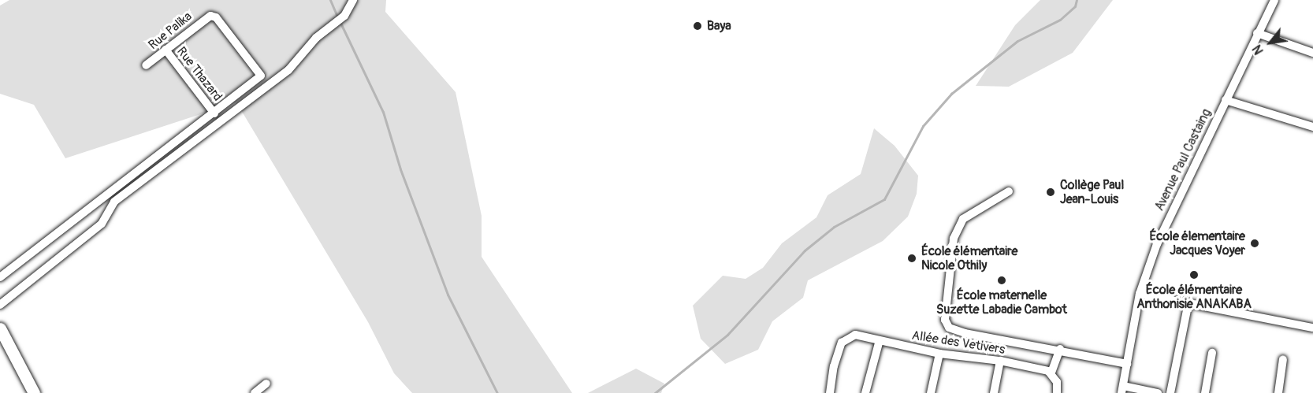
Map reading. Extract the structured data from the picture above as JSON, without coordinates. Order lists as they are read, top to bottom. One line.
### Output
{"streets":{"street":["Rue Palika","Rue Thazard","Avenue Paul Castaing","Allée des Vetivers"]},"crossings":[["Rue Palika","Rue Thazard"]],"places":["Baya","Collège Paul Jean-Louis","École élementaire Jacques Voyer","École élémentaire Nicole Othily","École élémentaire Anthonisie ANAKABA","École maternelle Suzette Labadie Cambot"],"north":"bottom left"}
